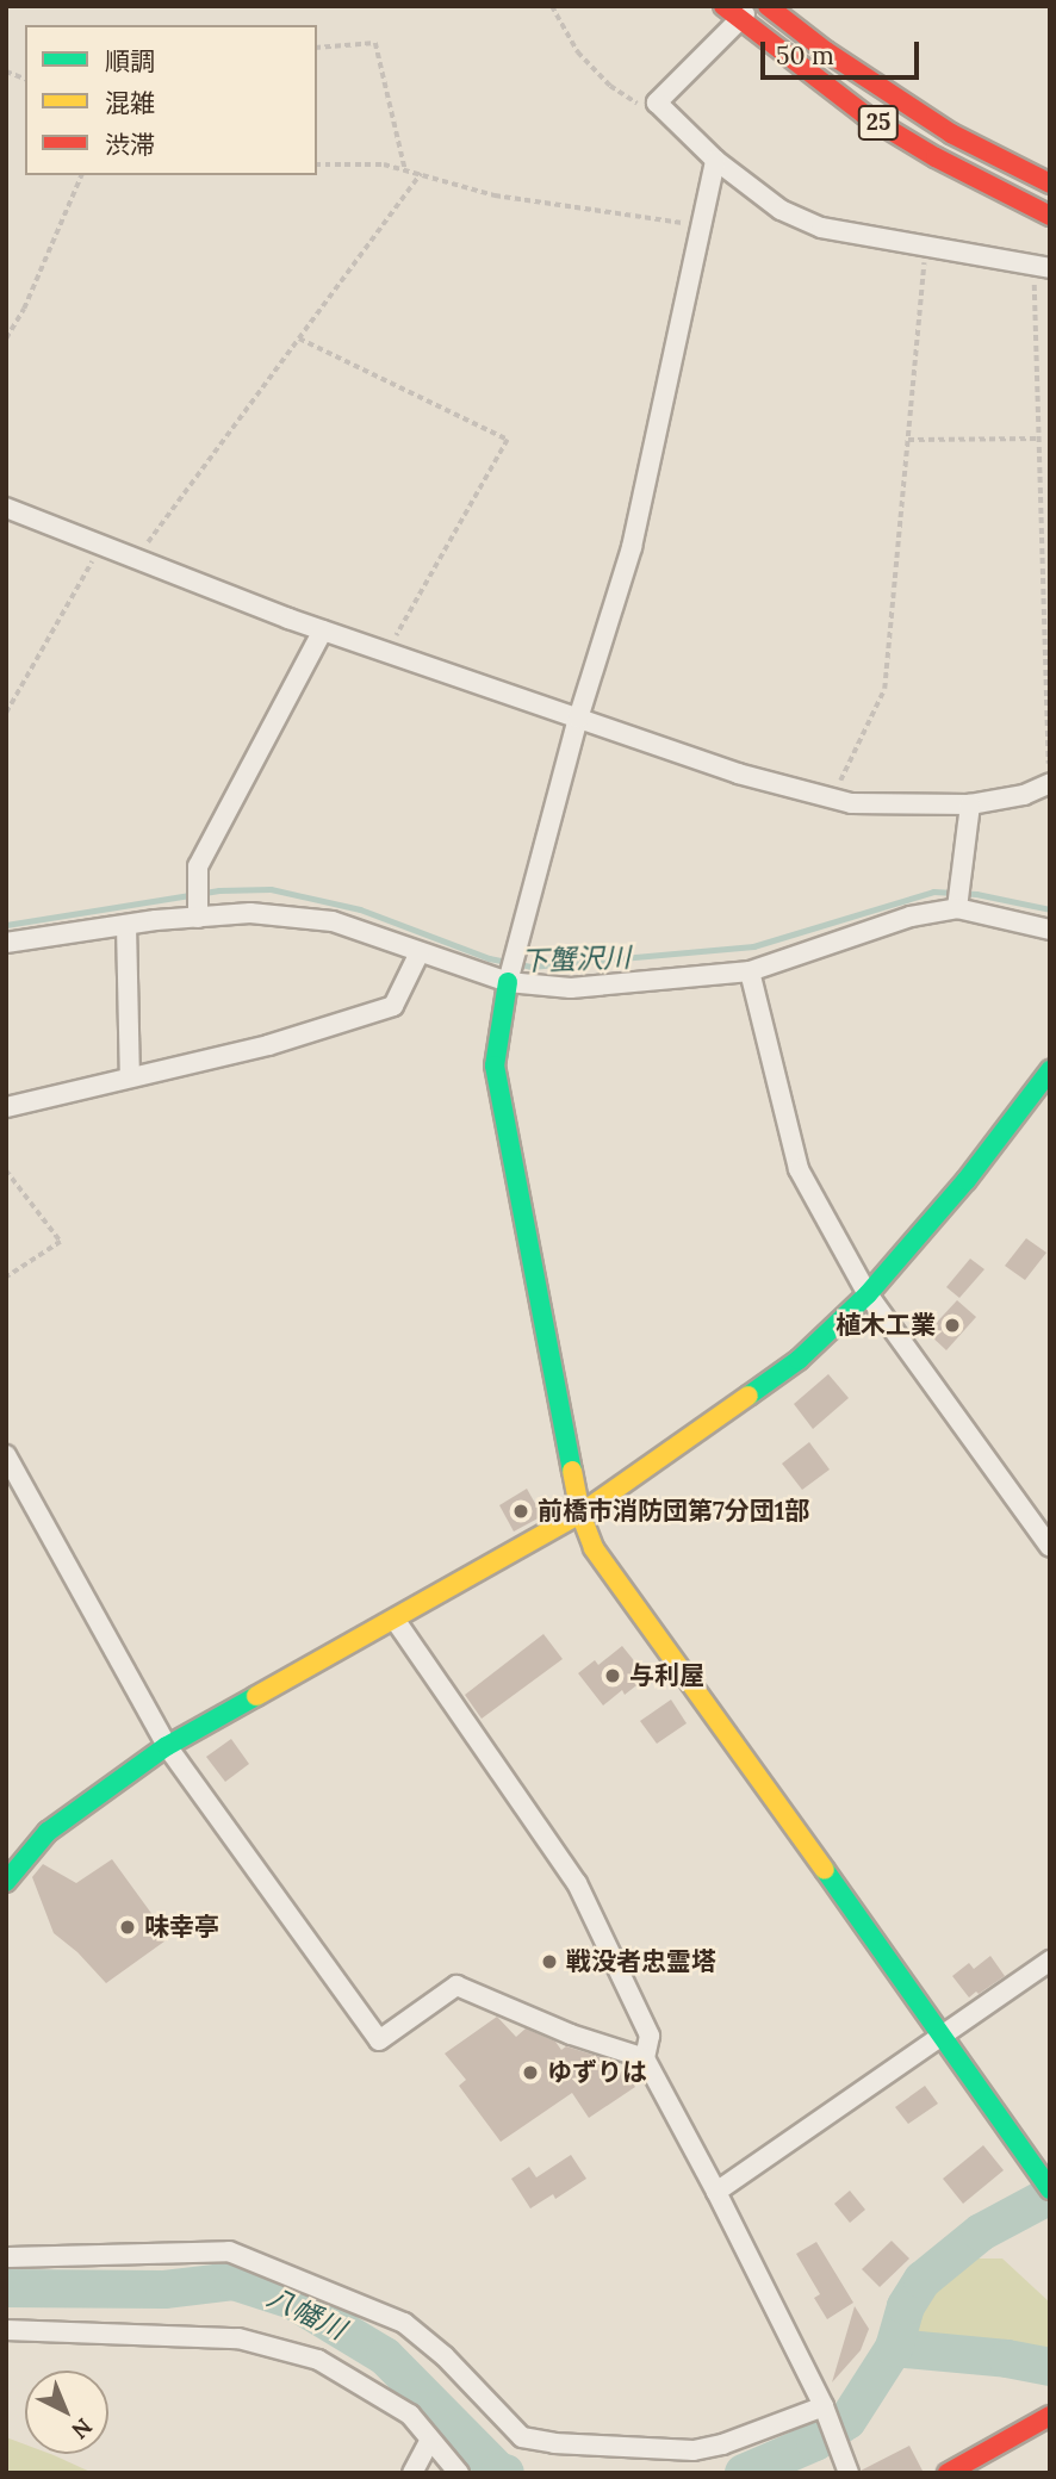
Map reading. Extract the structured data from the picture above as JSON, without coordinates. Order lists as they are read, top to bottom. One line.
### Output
{"streets":{"street":["25"]},"water":["下蟹沢川","八幡川"],"places":["植木工業","前橋市消防団第7分団1部","与利屋","味幸亭","戦没者忠霊塔","ゆずりは"],"legend":["順調","混雑","渋滞"],"scale_bar":"50 m","north":"bottom right"}
